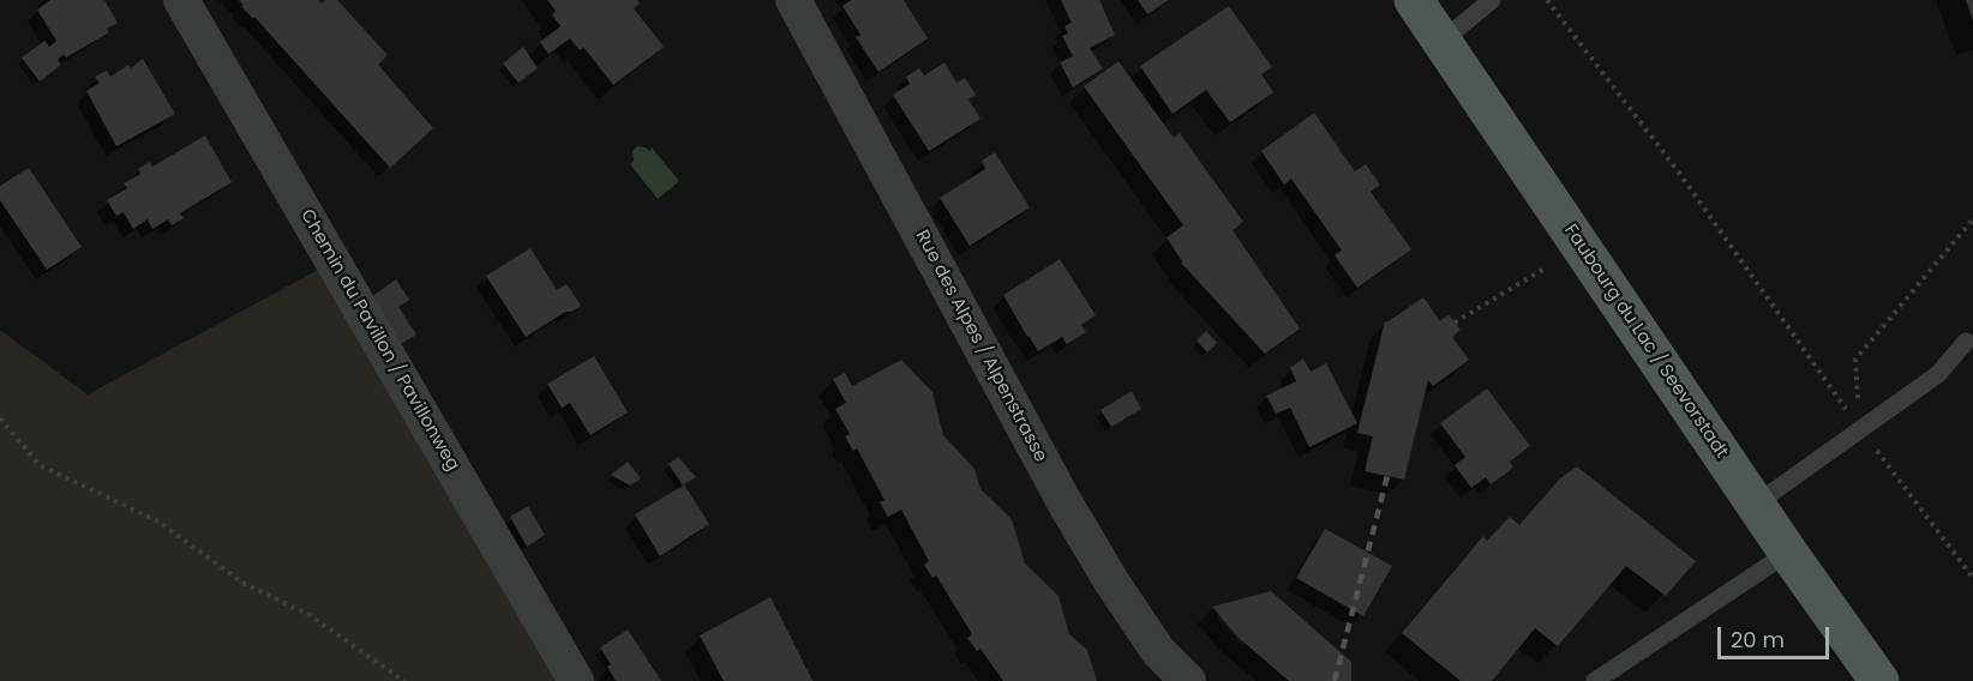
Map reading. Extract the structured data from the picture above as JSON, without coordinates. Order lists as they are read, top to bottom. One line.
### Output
{"streets":{"main road":["Faubourg du Lac / Seevorstadt"],"street":["Chemin du Pavillon / Pavillonweg","Rue des Alpes / Alpenstrasse"]},"scale_bar":"20 m"}
